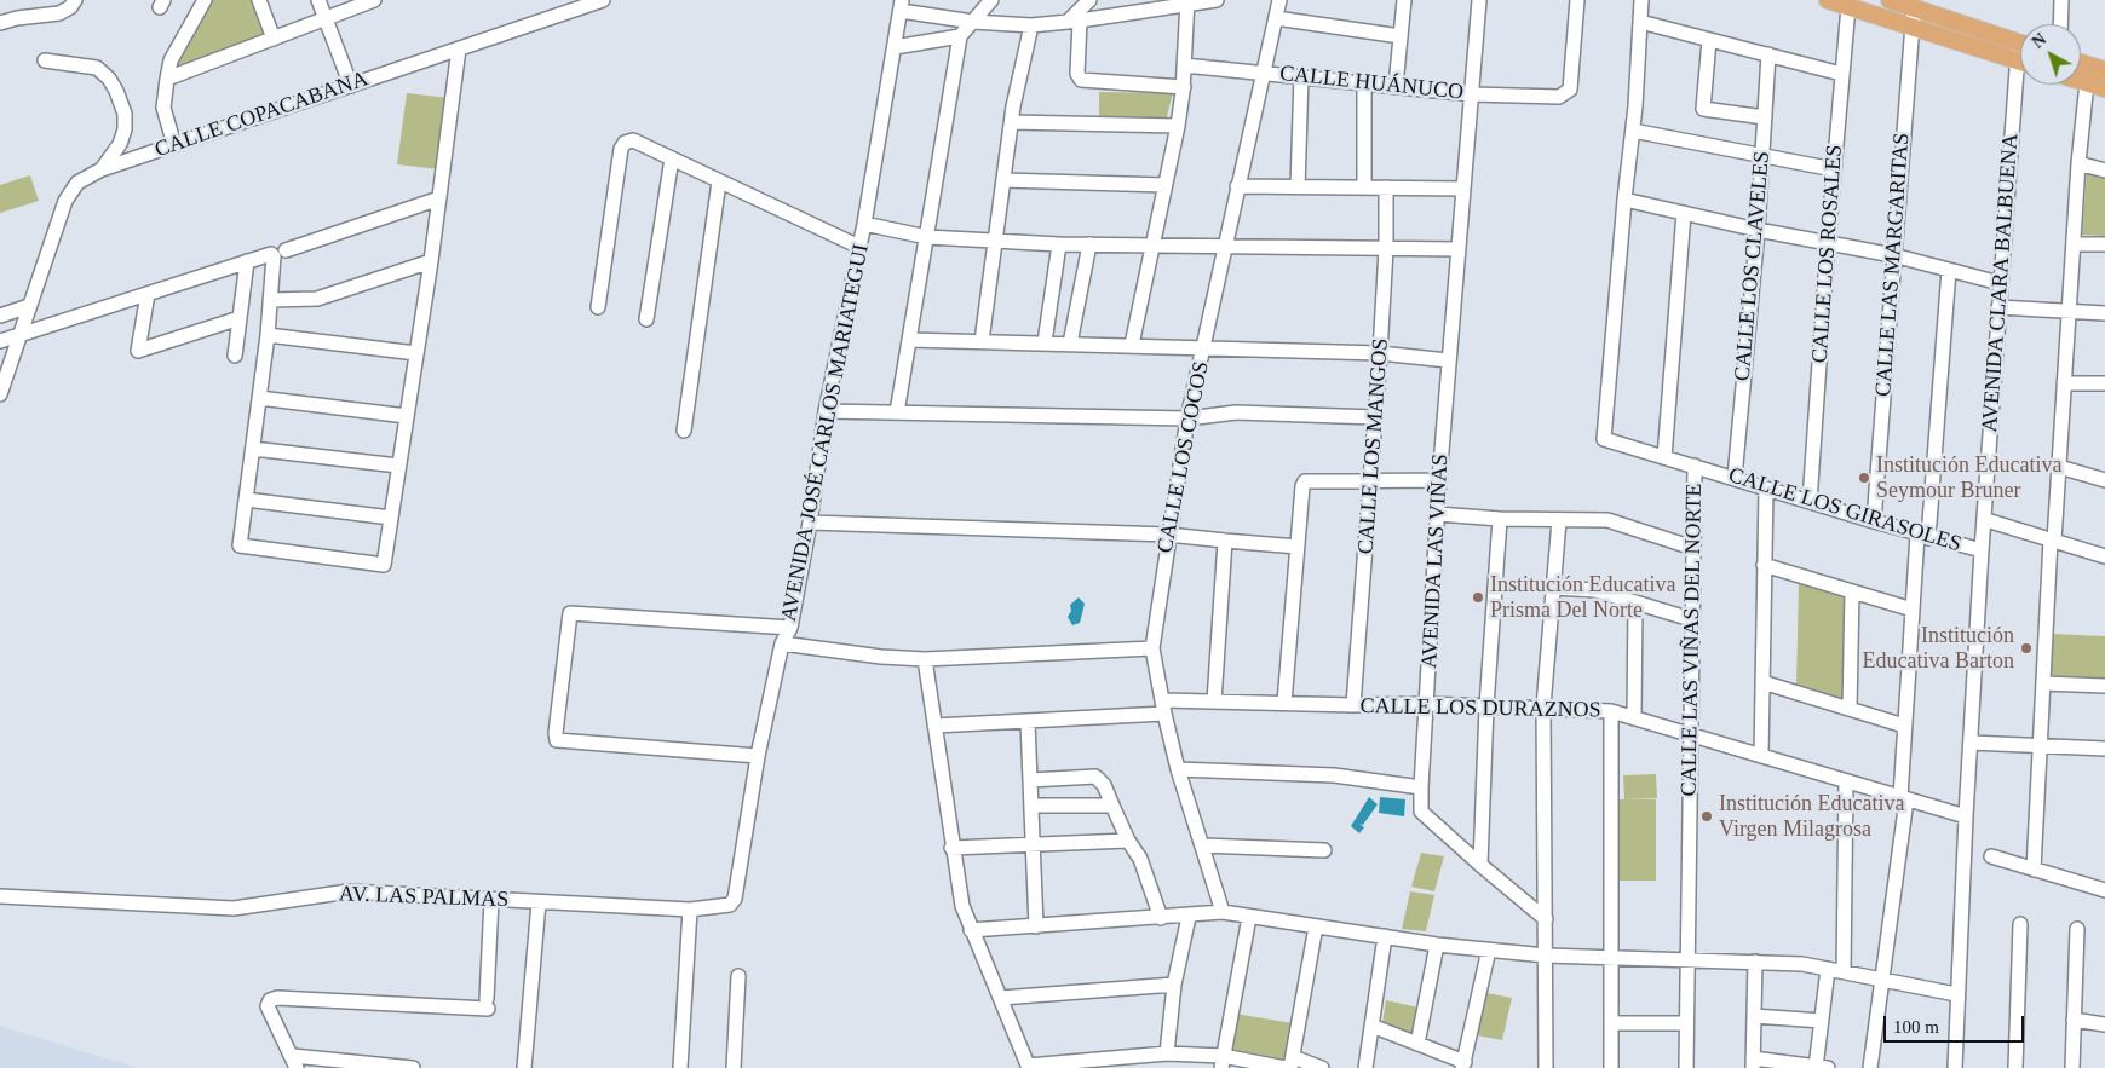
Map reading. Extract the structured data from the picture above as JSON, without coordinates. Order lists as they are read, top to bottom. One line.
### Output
{"streets":{"street":["CALLE HUÁNUCO","CALLE COPACABANA","CALLE LOS ROSALES","CALLE LAS MARGARITAS","CALLE LOS CLAVELES","AVENIDA CLARA BALBUENA","AVENIDA JOSÉ CARLOS MARIATEGUI","CALLE LOS MANGOS","CALLE LOS COCOS","CALLE LOS GIRASOLES","AVENIDA LAS VIÑAS","CALLE LAS VIÑAS DEL NORTE","CALLE LOS DURAZNOS","AV. LAS PALMAS"]},"crossings":[["CALLE HUÁNUCO","CALLE LOS COCOS"],["CALLE HUÁNUCO","AVENIDA LAS VIÑAS"],["CALLE LOS ROSALES","CALLE LOS GIRASOLES"],["CALLE LAS MARGARITAS","CALLE LOS GIRASOLES"],["CALLE LOS CLAVELES","CALLE LOS GIRASOLES"],["AVENIDA CLARA BALBUENA","CALLE LOS GIRASOLES"],["AVENIDA CLARA BALBUENA","CALLE LOS DURAZNOS"],["AVENIDA JOSÉ CARLOS MARIATEGUI","AV. LAS PALMAS"],["CALLE LOS MANGOS","CALLE LOS DURAZNOS"],["CALLE LOS COCOS","CALLE LOS DURAZNOS"],["CALLE LOS GIRASOLES","CALLE LAS VIÑAS DEL NORTE"],["AVENIDA LAS VIÑAS","CALLE LOS DURAZNOS"],["CALLE LAS VIÑAS DEL NORTE","CALLE LOS DURAZNOS"]],"places":["Institución Educativa Seymour Bruner","Institución Educativa Prisma Del Norte","Institución Educativa Barton","Institución Educativa Virgen Milagrosa"],"scale_bar":"100 m","north":"top left"}
